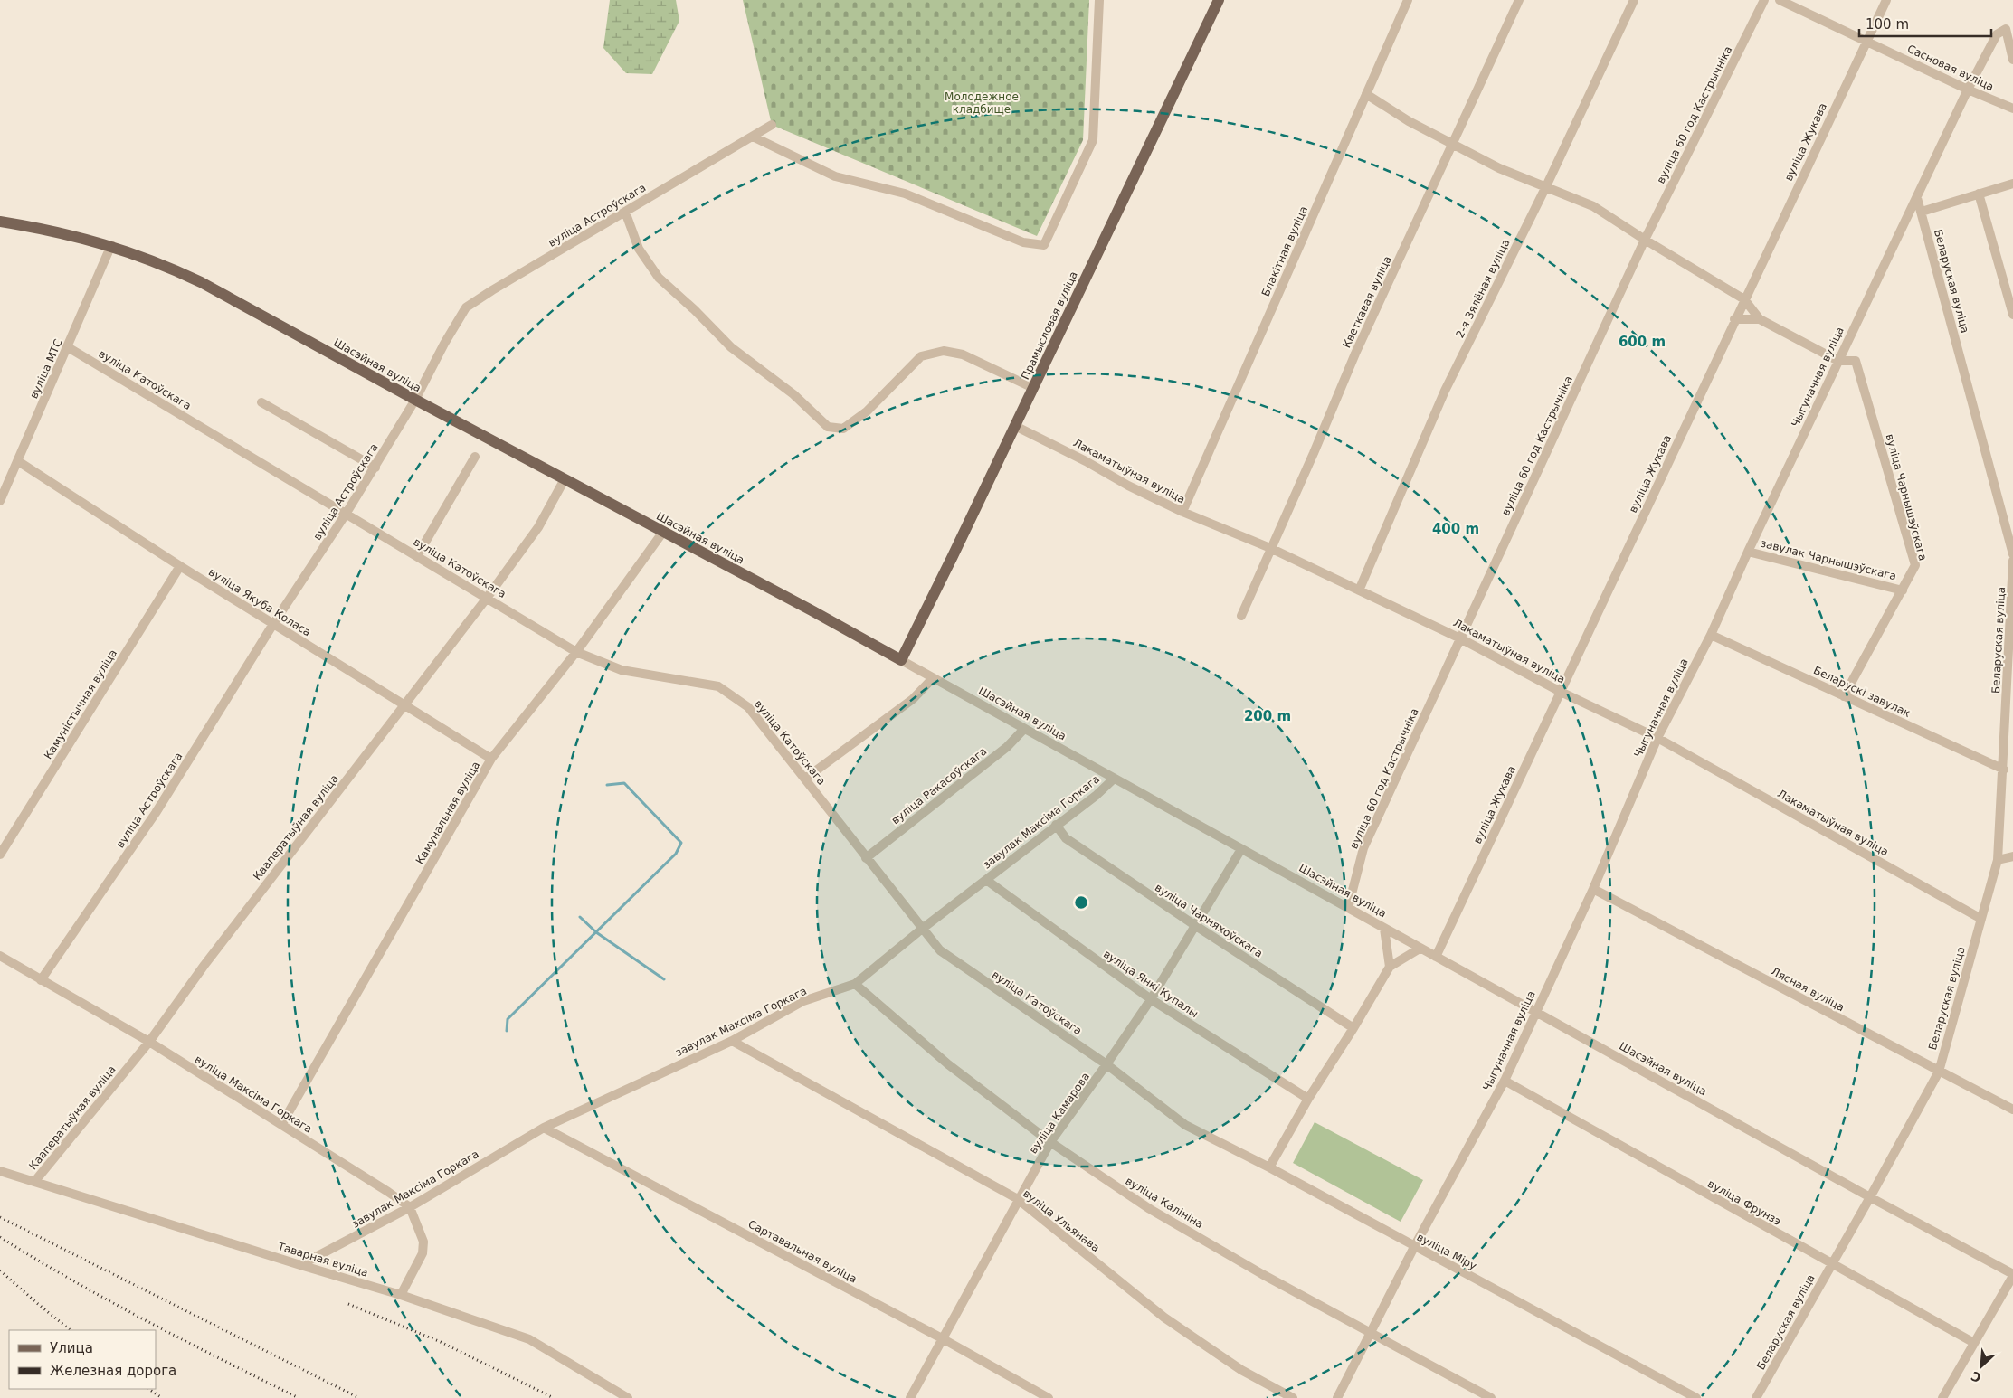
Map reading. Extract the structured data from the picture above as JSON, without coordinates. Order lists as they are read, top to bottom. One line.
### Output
{"streets":{"main road":["Прамысловая вуліца","Шасэйная вуліца"],"street":["Сасновая вуліца","вуліца 60 год Кастрычніка","вуліца Жукава","вуліца Астроўскага","Блакітная вуліца","Беларуская вуліца","2-я Зялёная вуліца","Кветкавая вуліца","вуліца МТС","Чыгуначная вуліца","вуліца Катоўскага","Лакаматыўная вуліца","вуліца Чарнышэўскага","завулак Чарнышэўскага","вуліца Якуба Коласа","Беларускі завулак","Камуністычная вуліца","вуліца Ракасоўскага","Камунальная вуліца","завулак Максіма Горкага","Кааператыўная вуліца","вуліца Чарняхоўскага","вуліца Янкі Купалы","Лясная вуліца","вуліца Максіма Горкага","вуліца Камарова","вуліца Калініна","вуліца Фрунзэ","вуліца Ульянава","Сартавальная вуліца","вуліца Міру","Таварная вуліца"]},"crossings":[["Сасновая вуліца","вуліца Жукава"],["Сасновая вуліца","Чыгуначная вуліца"],["вуліца 60 год Кастрычніка","Шасэйная вуліца"],["вуліца 60 год Кастрычніка","Лакаматыўная вуліца"],["вуліца Жукава","Шасэйная вуліца"],["вуліца Жукава","Лакаматыўная вуліца"],["вуліца Астроўскага","Шасэйная вуліца"],["вуліца Астроўскага","вуліца Катоўскага"],["вуліца Астроўскага","вуліца Якуба Коласа"],["вуліца Астроўскага","вуліца Максіма Горкага"],["Блакітная вуліца","Лакаматыўная вуліца"],["Беларуская вуліца","Шасэйная вуліца"],["Беларуская вуліца","Чыгуначная вуліца"],["Беларуская вуліца","Лакаматыўная вуліца"],["Беларуская вуліца","Беларускі завулак"],["Беларуская вуліца","Лясная вуліца"],["Беларуская вуліца","вуліца Фрунзэ"],["2-я Зялёная вуліца","Лакаматыўная вуліца"],["Кветкавая вуліца","Лакаматыўная вуліца"],["Прамысловая вуліца","Шасэйная вуліца"],["Прамысловая вуліца","Лакаматыўная вуліца"],["Шасэйная вуліца","вуліца МТС"],["Шасэйная вуліца","Чыгуначная вуліца"],["Шасэйная вуліца","вуліца Ракасоўскага"],["Шасэйная вуліца","Камунальная вуліца"],["Шасэйная вуліца","завулак Максіма Горкага"],["Шасэйная вуліца","Кааператыўная вуліца"],["Шасэйная вуліца","вуліца Камарова"],["вуліца МТС","вуліца Катоўскага"],["вуліца МТС","вуліца Якуба Коласа"],["Чыгуначная вуліца","Лакаматыўная вуліца"],["Чыгуначная вуліца","вуліца Чарнышэўскага"],["Чыгуначная вуліца","завулак Чарнышэўскага"],["Чыгуначная вуліца","Беларускі завулак"],["Чыгуначная вуліца","Лясная вуліца"],["Чыгуначная вуліца","вуліца Калініна"],["Чыгуначная вуліца","вуліца Фрунзэ"],["Чыгуначная вуліца","вуліца Міру"],["вуліца Катоўскага","вуліца Ракасоўскага"],["вуліца Катоўскага","Камунальная вуліца"],["вуліца Катоўскага","завулак Максіма Горкага"],["вуліца Катоўскага","Кааператыўная вуліца"],["вуліца Катоўскага","вуліца Камарова"],["вуліца Катоўскага","вуліца Міру"],["вуліца Чарнышэўскага","завулак Чарнышэўскага"],["вуліца Чарнышэўскага","Беларускі завулак"],["вуліца Якуба Коласа","Камуністычная вуліца"],["вуліца Якуба Коласа","Камунальная вуліца"],["вуліца Якуба Коласа","Кааператыўная вуліца"],["Камунальная вуліца","вуліца Максіма Горкага"],["завулак Максіма Горкага","вуліца Чарняхоўскага"],["завулак Максіма Горкага","вуліца Янкі Купалы"],["завулак Максіма Горкага","вуліца Максіма Горкага"],["завулак Максіма Горкага","вуліца Калініна"],["завулак Максіма Горкага","вуліца Ульянава"],["завулак Максіма Горкага","Сартавальная вуліца"],["завулак Максіма Горкага","Таварная вуліца"],["Кааператыўная вуліца","вуліца Максіма Горкага"],["Кааператыўная вуліца","Таварная вуліца"],["вуліца Чарняхоўскага","вуліца Камарова"],["вуліца Янкі Купалы","вуліца Камарова"],["вуліца Камарова","вуліца Калініна"],["вуліца Камарова","вуліца Ульянава"],["вуліца Камарова","Сартавальная вуліца"]],"parks":["Молодежное кладбище"],"legend":["Улица","Железная дорога"],"scale_bar":"100 m","north":"bottom left","rings":["600 m","400 m","200 m"]}
